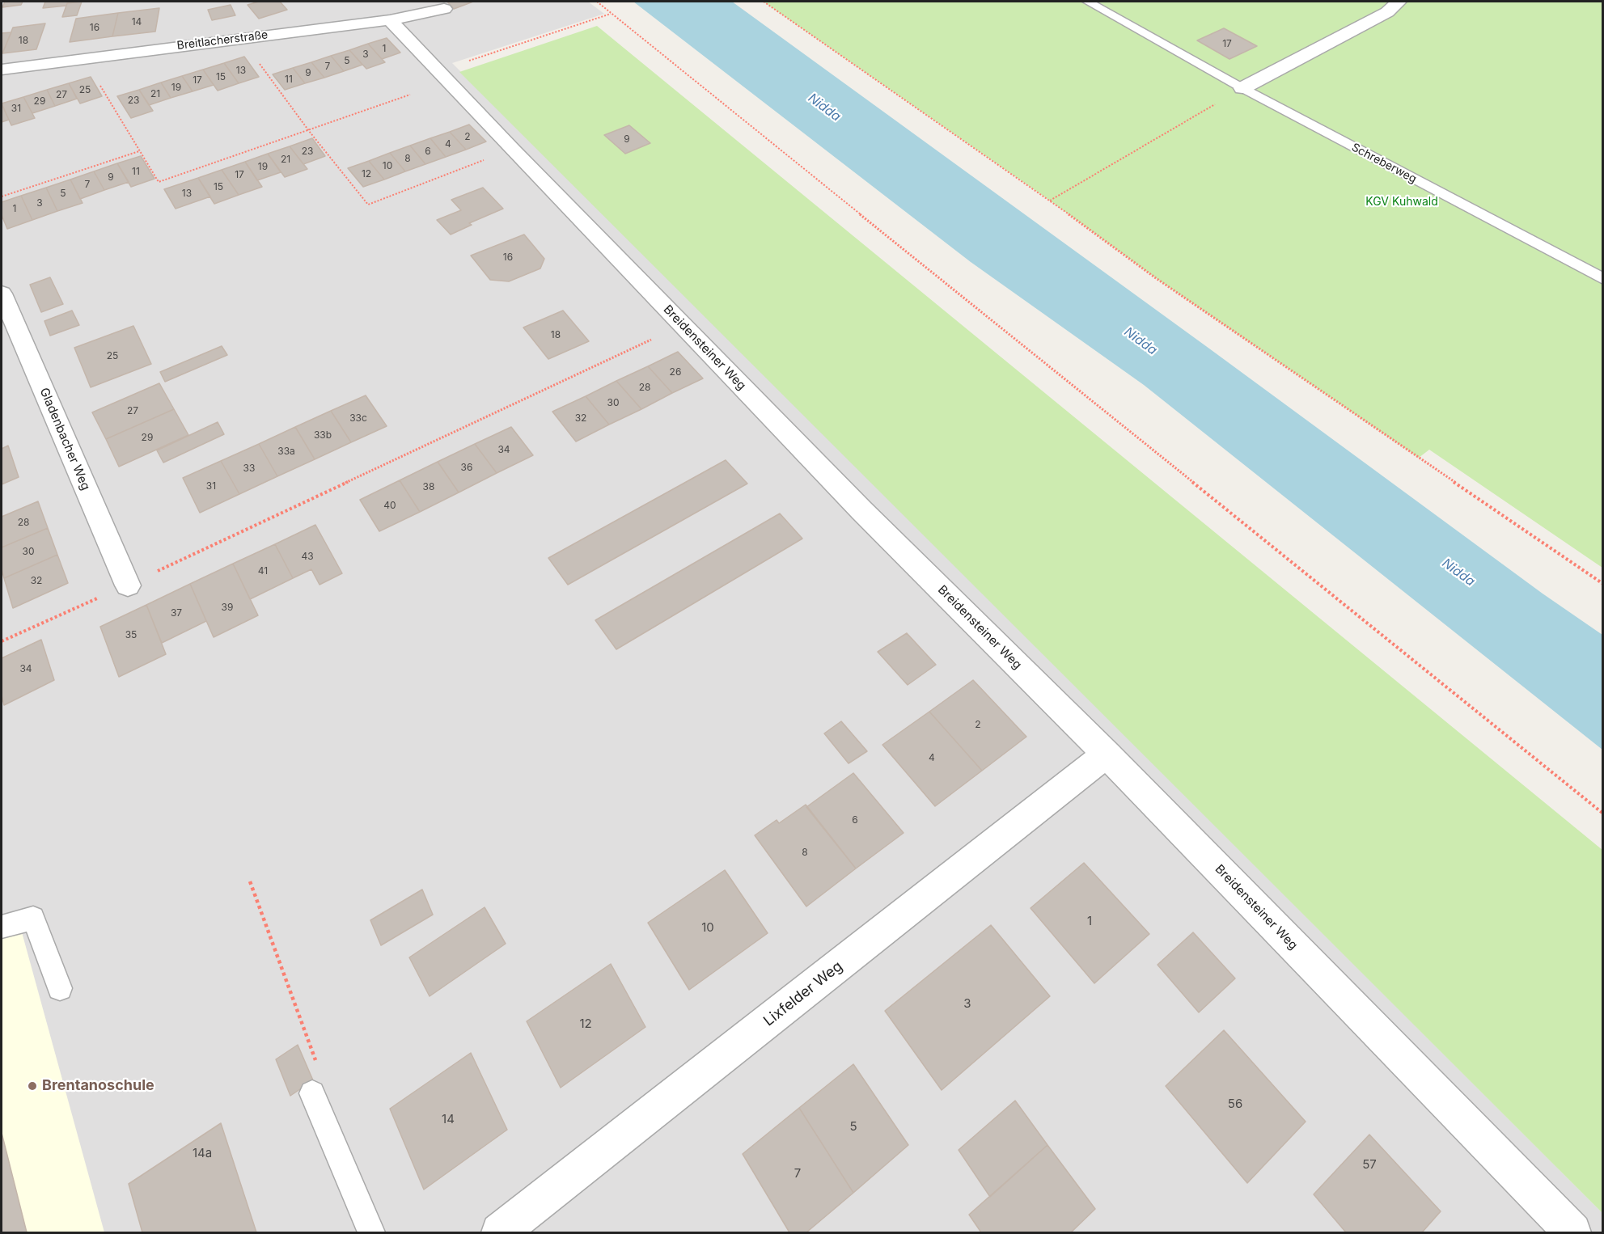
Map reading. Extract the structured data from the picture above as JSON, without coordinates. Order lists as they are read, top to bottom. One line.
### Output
{"streets":{"street":["Breitlacherstraße","Breidensteiner Weg","Gladenbacher Weg","Lixfelder Weg"],"lane":["Schreberweg"]},"crossings":[["Breitlacherstraße","Breidensteiner Weg"],["Breidensteiner Weg","Lixfelder Weg"]],"water":["Nidda"],"parks":["KGV Kuhwald"],"places":["Brentanoschule"],"house_numbers":["14","16","18","17","1","3","5","7","13","9","15","11","17","19","25","21","27","23","29","31","2","9","4","23","6","8","21","10","19","11","12","17","9","7","15","5","13","3","1","16","18","25","26","28","30","27","33c","32","33b","29","34","33a","36","33","31","38","40","28","30","43","41","32","39","37","35","34","2","4","6","8","1","10","3","12","56","14","5","14a","57","7"]}
